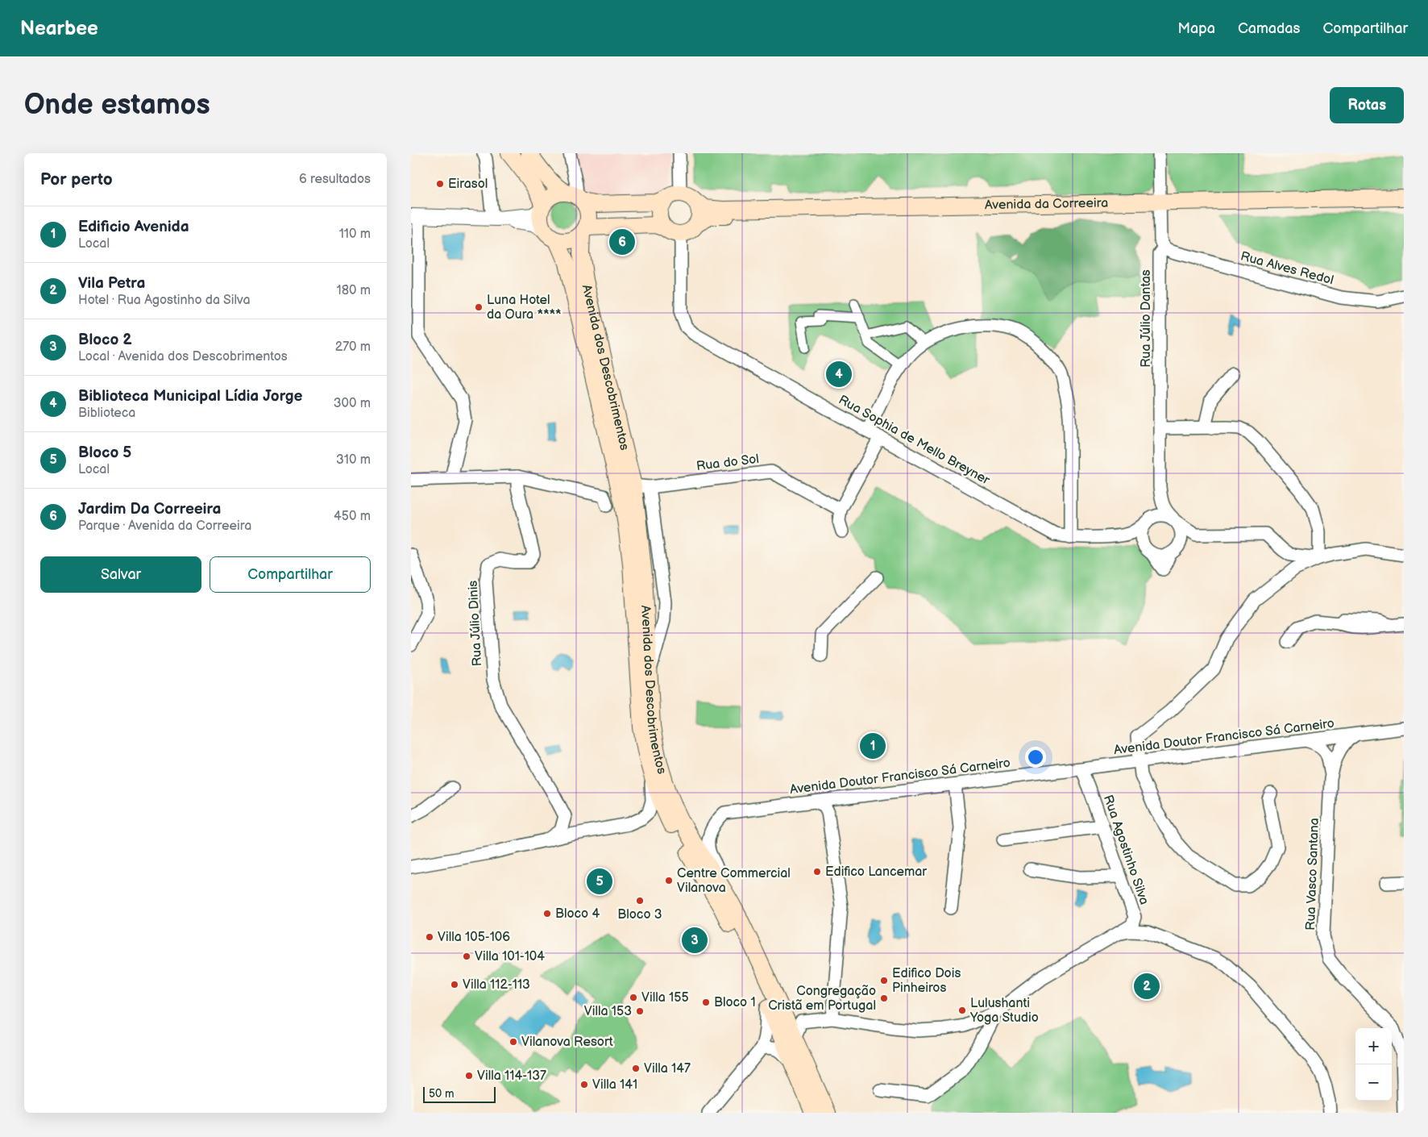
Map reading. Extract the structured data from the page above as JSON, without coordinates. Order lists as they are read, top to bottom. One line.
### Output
{"streets":{"main road":["Avenida da Correeira","Avenida dos Descobrimentos"],"street":["Rua Alves Redol","Rua Júlio Dantas","Rua Sophia de Mello Breyner","Rua do Sol","Rua Júlio Dinis","Avenida Doutor Francisco Sá Carneiro","Rua Agostinho Silva","Rua Vasco Santana"]},"crossings":[["Avenida da Correeira","Rua Júlio Dantas"],["Avenida da Correeira","Rua Sophia de Mello Breyner"],["Rua Alves Redol","Rua Júlio Dantas"],["Rua Júlio Dantas","Rua Sophia de Mello Breyner"],["Avenida dos Descobrimentos","Rua do Sol"],["Avenida dos Descobrimentos","Avenida Doutor Francisco Sá Carneiro"],["Avenida Doutor Francisco Sá Carneiro","Rua Agostinho Silva"],["Avenida Doutor Francisco Sá Carneiro","Rua Vasco Santana"]],"places":["Eirasol","Luna Hotel da Oura ****","Edifico Lancemar","Centre Commercial Vilanova","Bloco 3","Bloco 4","Villa 105-106","Villa 101-104","Edifico Dois Pinheiros","Villa 112-113","Villa 155","Congregação Cristã em Portugal","Bloco 1","Lulushanti Yoga Studio","Villa 153","Vilanova Resort","Villa 147","Villa 114-137","Villa 141"],"scale_bar":"50 m","page":{"header":"Nearbee","nav":["Mapa","Camadas","Compartilhar"],"buttons":["Rotas",["Salvar","Compartilhar"]],"title":"Onde estamos","heading":["Por perto","6 resultados"],"list":[{"mark":"1","name":"Edificio Avenida","note":"Local","value":"110 m"},{"mark":"2","name":"Vila Petra","note":"Hotel · Rua Agostinho da Silva","value":"180 m"},{"mark":"3","name":"Bloco 2","note":"Local · Avenida dos Descobrimentos","value":"270 m"},{"mark":"4","name":"Biblioteca Municipal Lídia Jorge","note":"Biblioteca","value":"300 m"},{"mark":"5","name":"Bloco 5","note":"Local","value":"310 m"},{"mark":"6","name":"Jardim Da Correeira","note":"Parque · Avenida da Correeira","value":"450 m"}],"pins":["6","4","1","5","3","2"],"map_buttons":["+","−"],"scale":"50 m"}}
